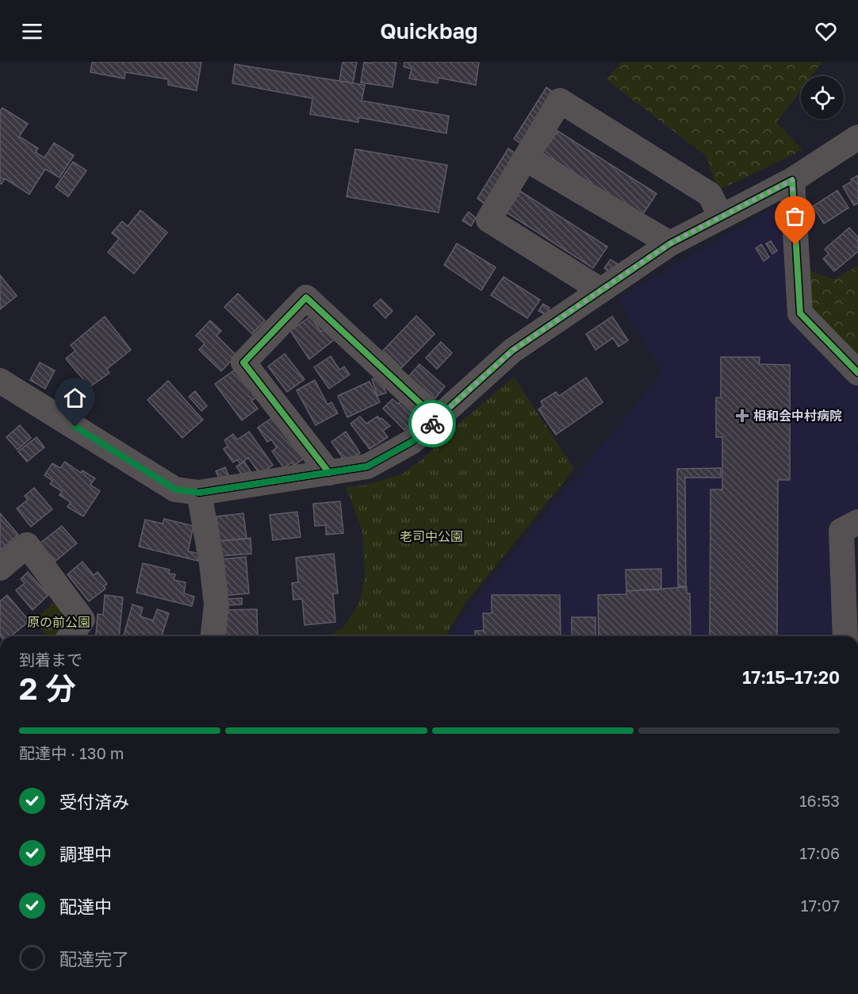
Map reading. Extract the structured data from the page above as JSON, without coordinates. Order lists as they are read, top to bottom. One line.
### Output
{"parks":["老司中公園","原の前公園"],"places":{"health":["相和会中村病院"]},"page":{"header":"Quickbag","heading":["2 分","到着まで","17:15–17:20"],"bar":"配達中 · 130 m","list":[["受付済み","16:53"],["調理中","17:06"],["配達中","17:07"],"配達完了"]}}
